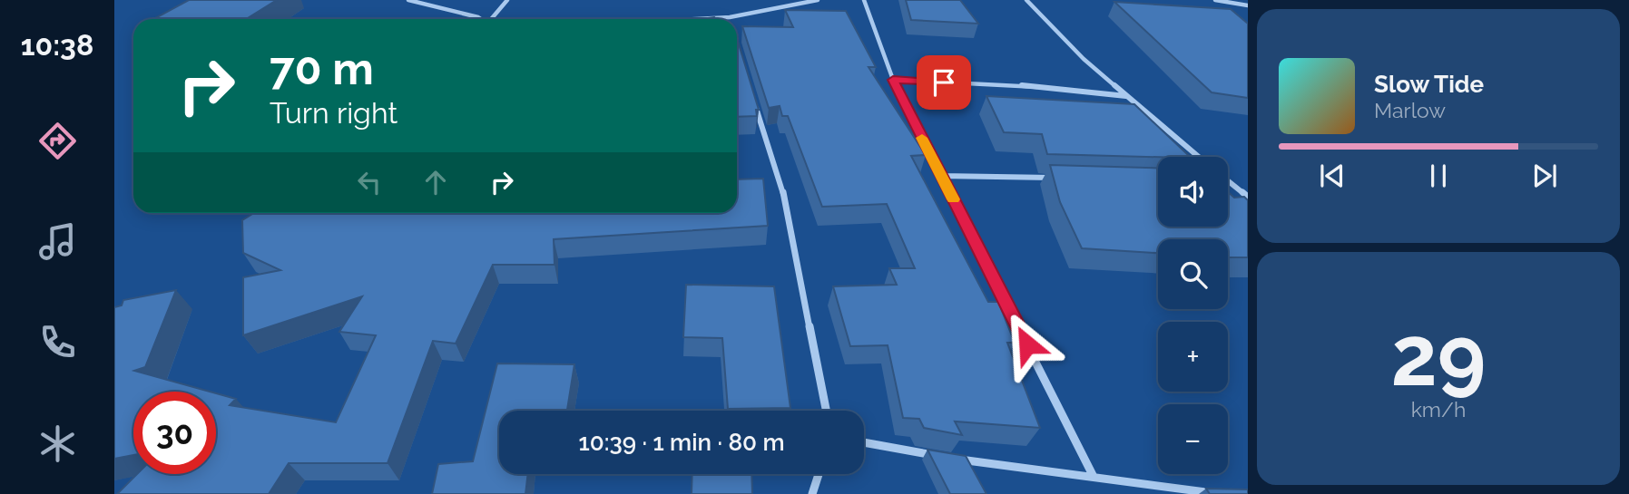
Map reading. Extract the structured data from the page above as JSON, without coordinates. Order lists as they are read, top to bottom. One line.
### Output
{"page":{"tabs":"10:38","turn":["70 m","Turn right"],"song":["Slow Tide","Marlow"],"map_buttons":["+","−"],"tile":["29","km/h"],"limit":"30","trip":"10:39 · 1 min · 80 m"}}
